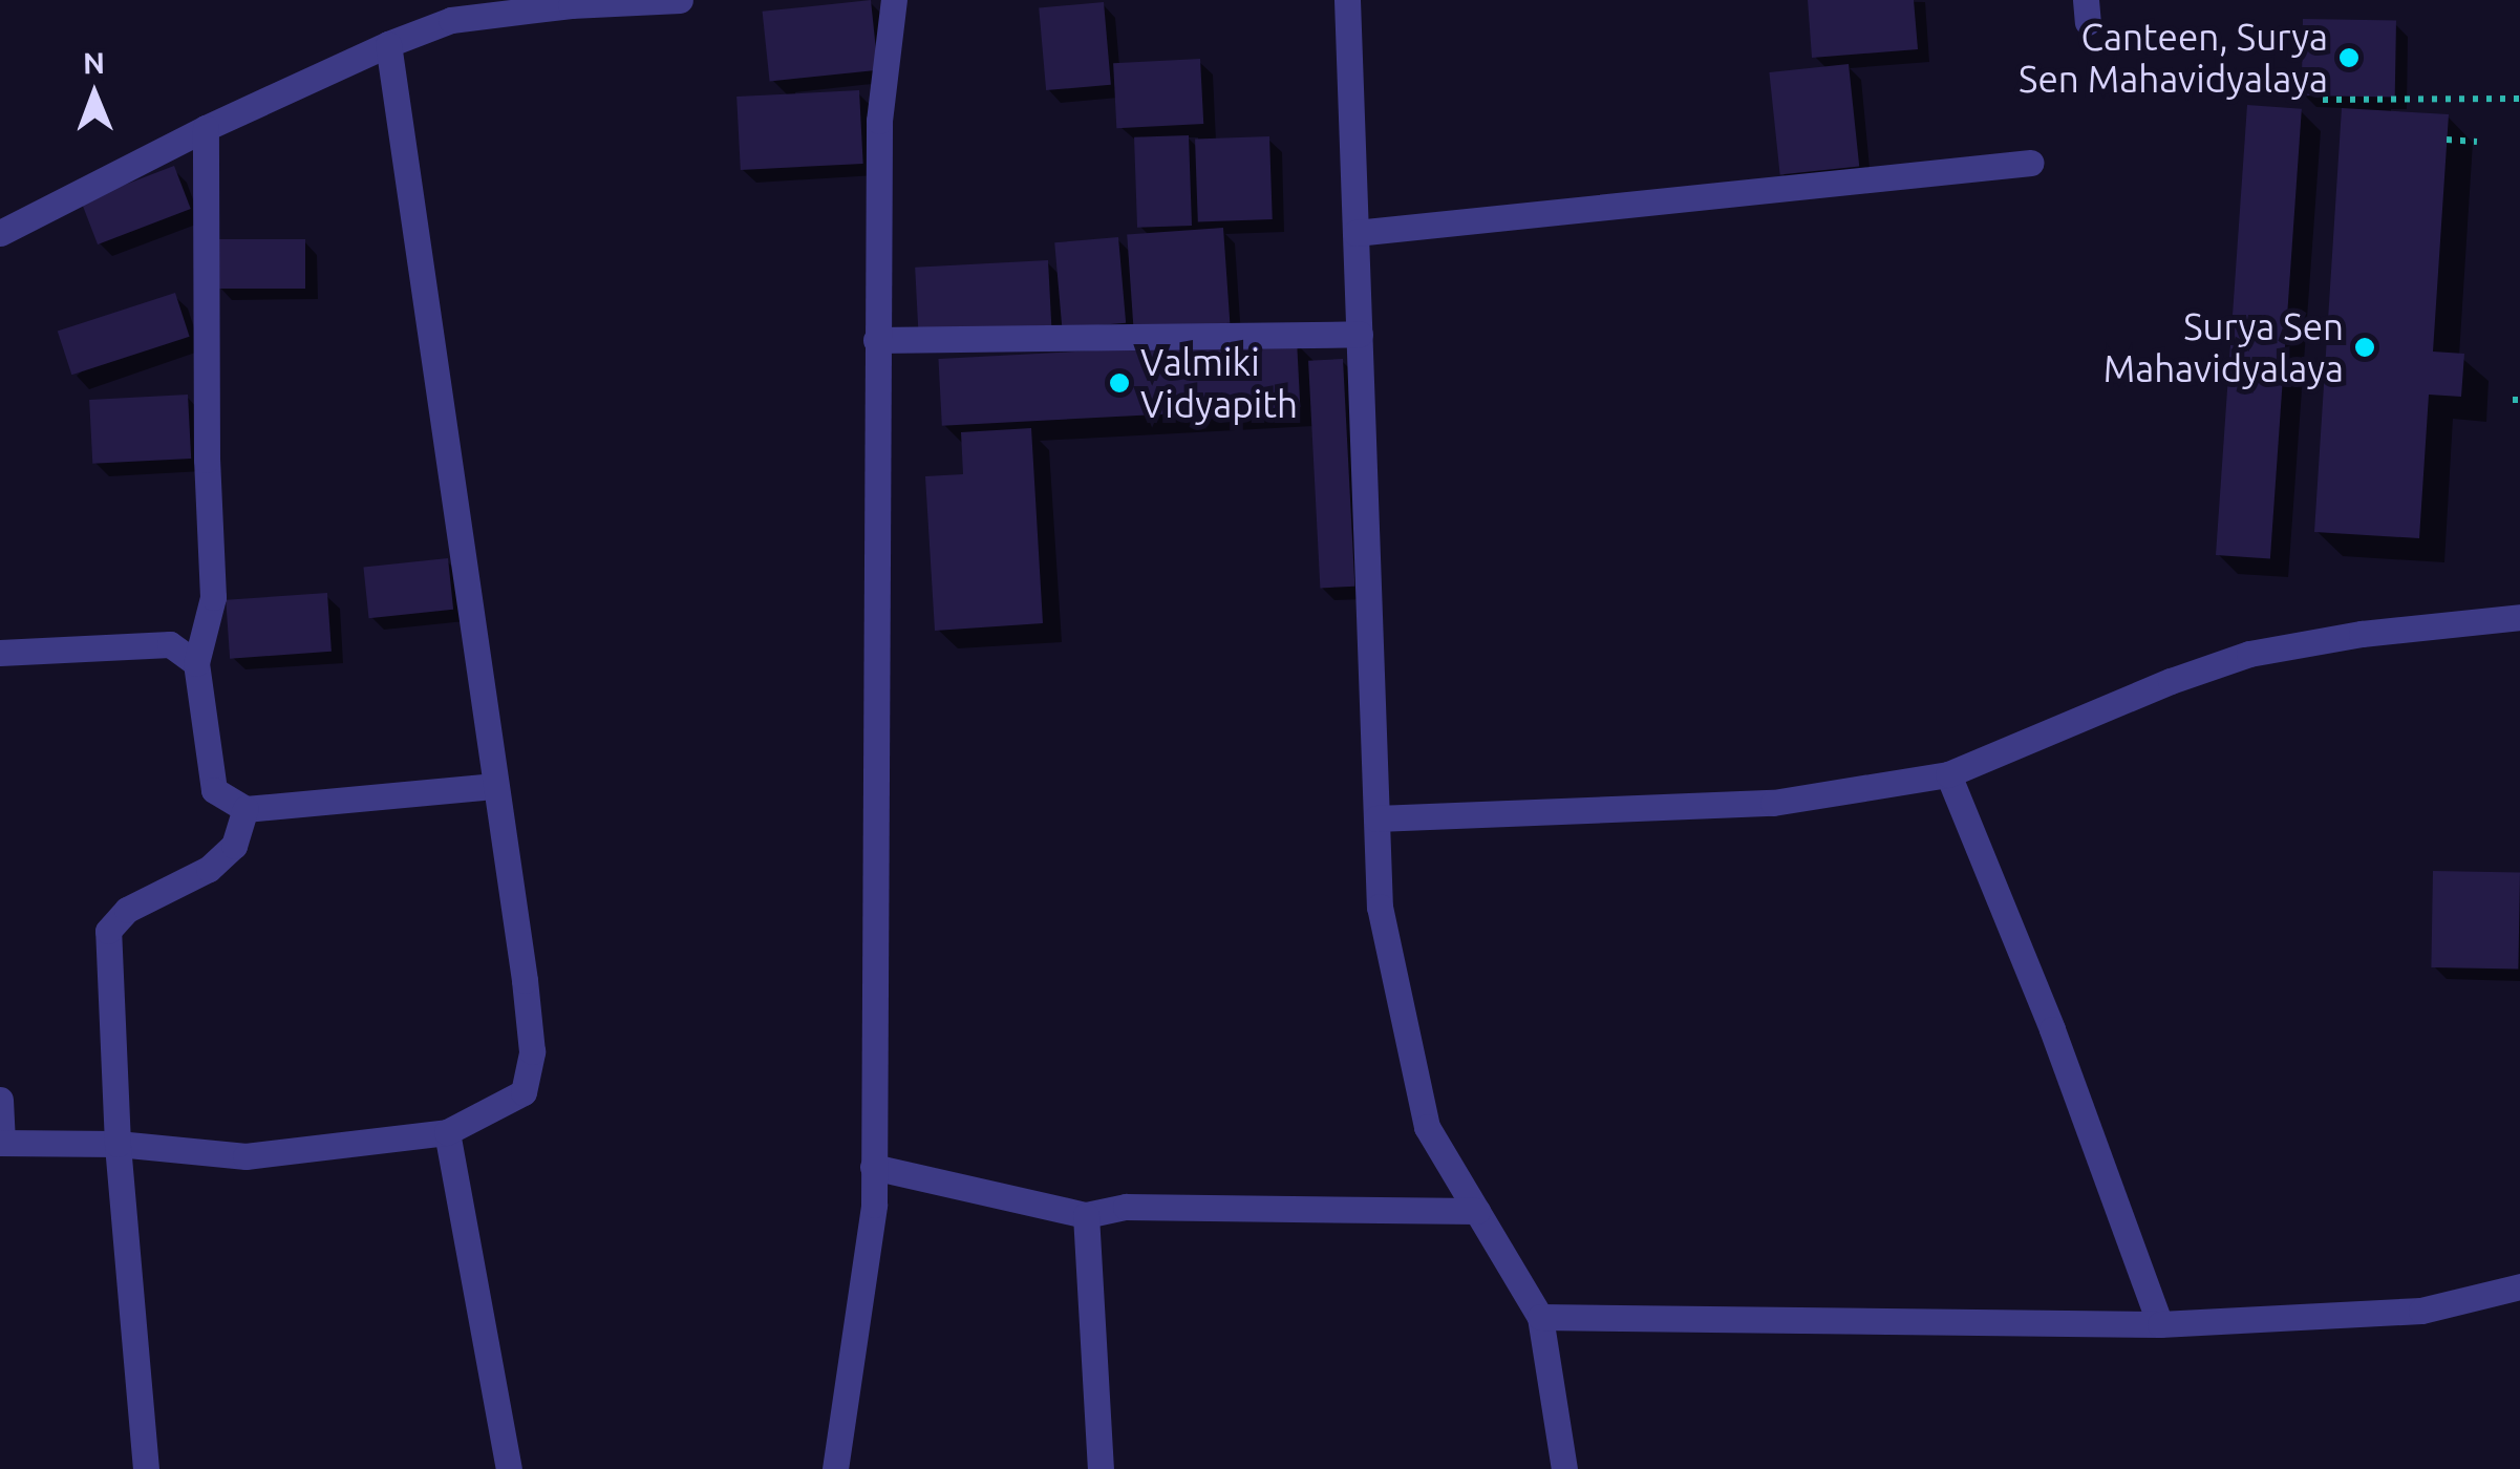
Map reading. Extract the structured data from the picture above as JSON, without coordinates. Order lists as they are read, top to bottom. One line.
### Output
{"places":["Canteen, Surya Sen Mahavidyalaya","Surya Sen Mahavidyalaya","Valmiki Vidyapith"],"north":"top"}
